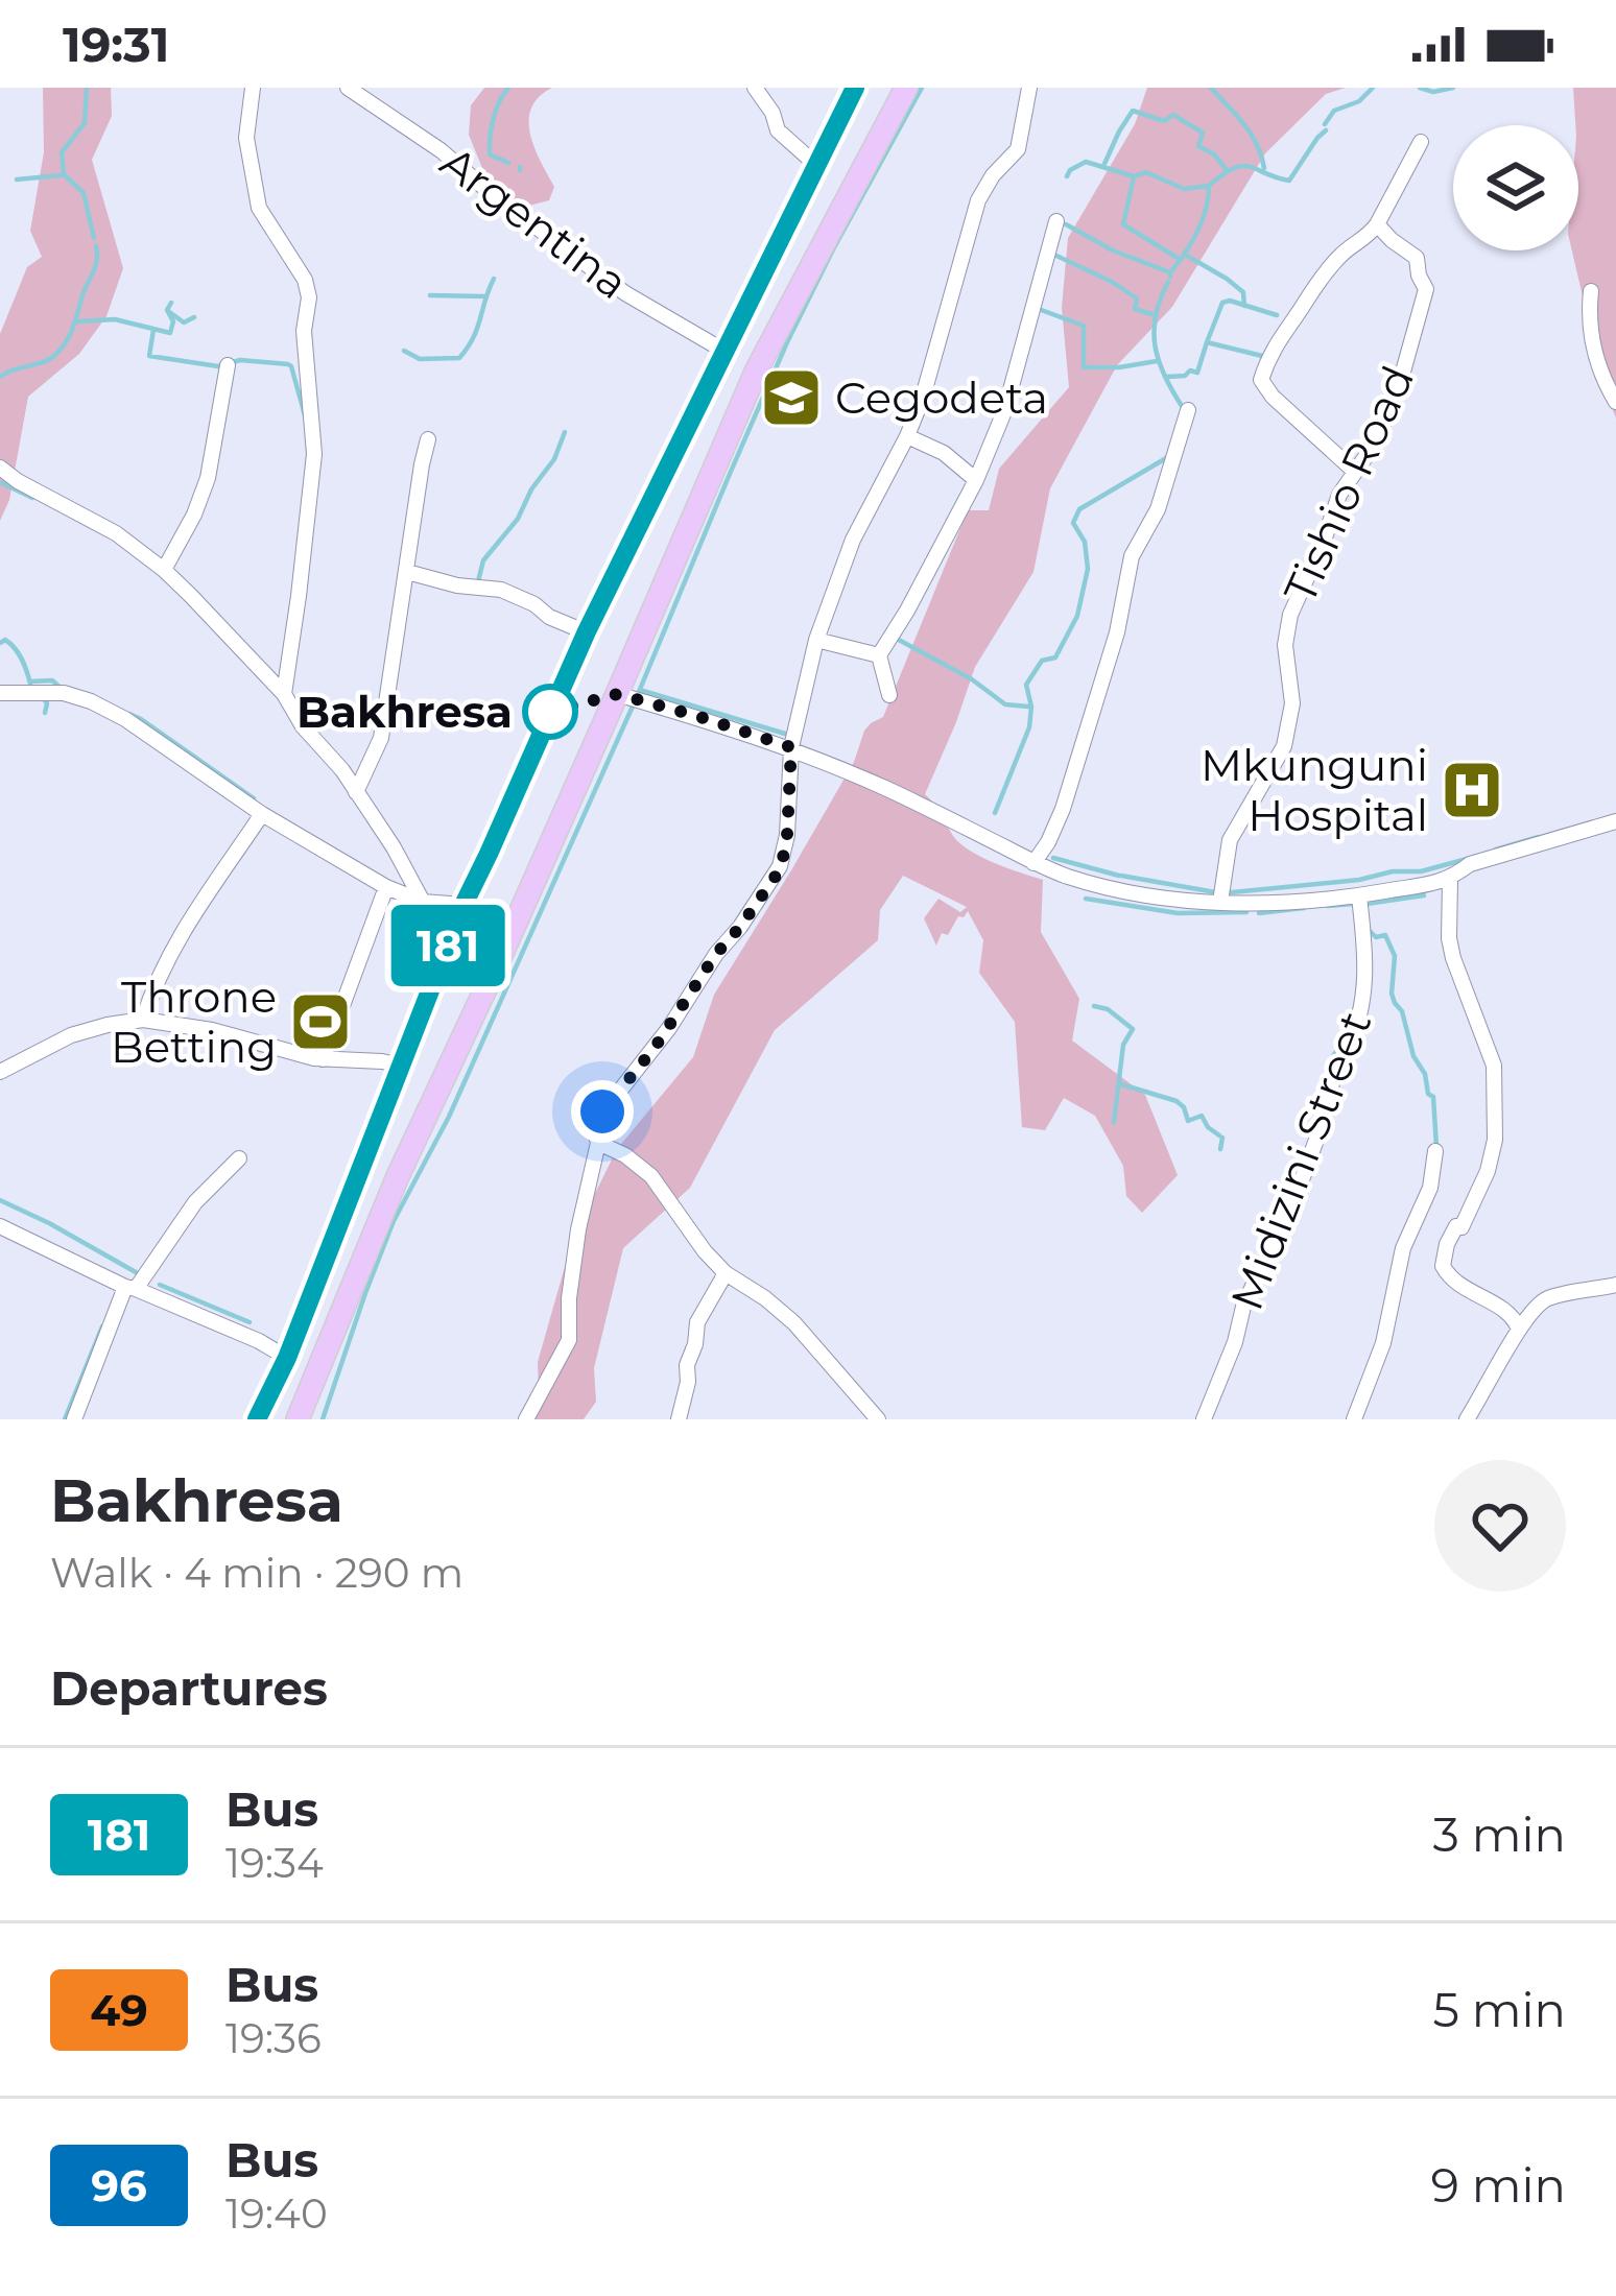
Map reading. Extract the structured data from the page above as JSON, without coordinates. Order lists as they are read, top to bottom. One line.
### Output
{"streets":{"street":["Argentina","Tishio Road","Midizini Street"]},"places":{"school or university":["Cegodeta"],"other":["Bakhresa"],"hospital":["Mkunguni Hospital"],"sports":["Throne Betting"]},"lines":["bus line 181"],"page":{"status":"19:31","on_map":"181","heading":[["Bakhresa","Walk · 4 min · 290 m"],"Departures"],"list":[{"mark":"181","name":"Bus","note":"19:34","value":"3 min"},{"mark":"49","name":"Bus","note":"19:36","value":"5 min"},{"mark":"96","name":"Bus","note":"19:40","value":"9 min"}]}}
